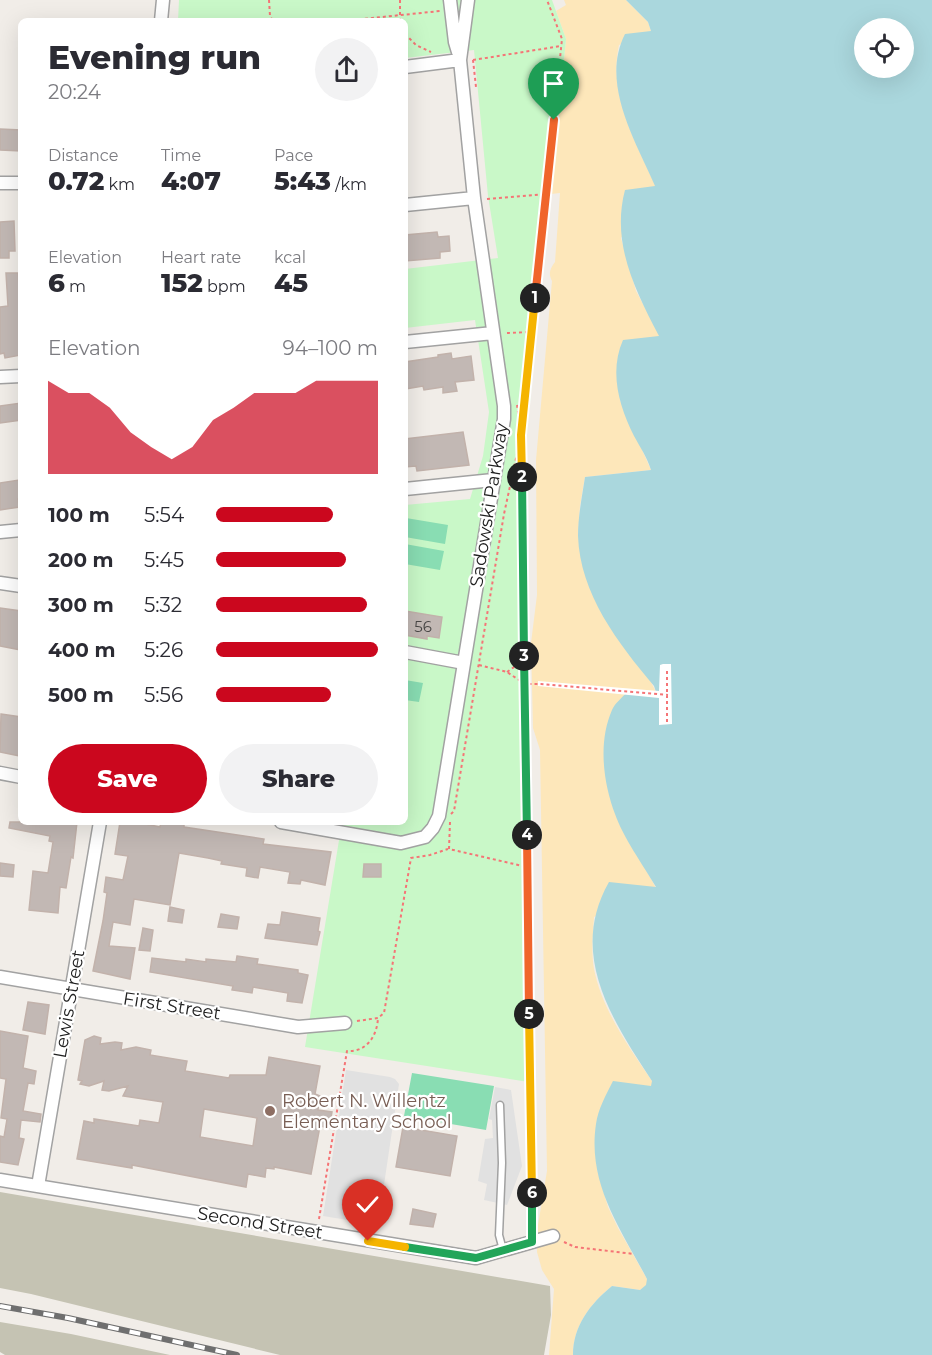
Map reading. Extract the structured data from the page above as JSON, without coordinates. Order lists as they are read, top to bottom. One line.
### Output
{"streets":{"street":["Sadowski Parkway","Lewis Street","First Street","Second Street"]},"crossings":[["Lewis Street","First Street"],["Lewis Street","Second Street"]],"places":["Robert N. Willentz Elementary School"],"house_numbers":["56"],"page":{"heading":["Evening run","20:24"],"stats":[["Distance","0.72 km"],["Time","4:07"],["Pace","5:43 /km"],["Elevation","6 m"],["Heart rate","152 bpm"],["kcal","45"]],"pins":["1","2","3","4","5","6"],"chart":["Elevation","94–100 m"],"list":[{"name":"100 m","note":"5:54"},{"name":"200 m","note":"5:45"},{"name":"300 m","note":"5:32"},{"name":"400 m","note":"5:26"},{"name":"500 m","note":"5:56"}],"buttons":["Save","Share"]}}
